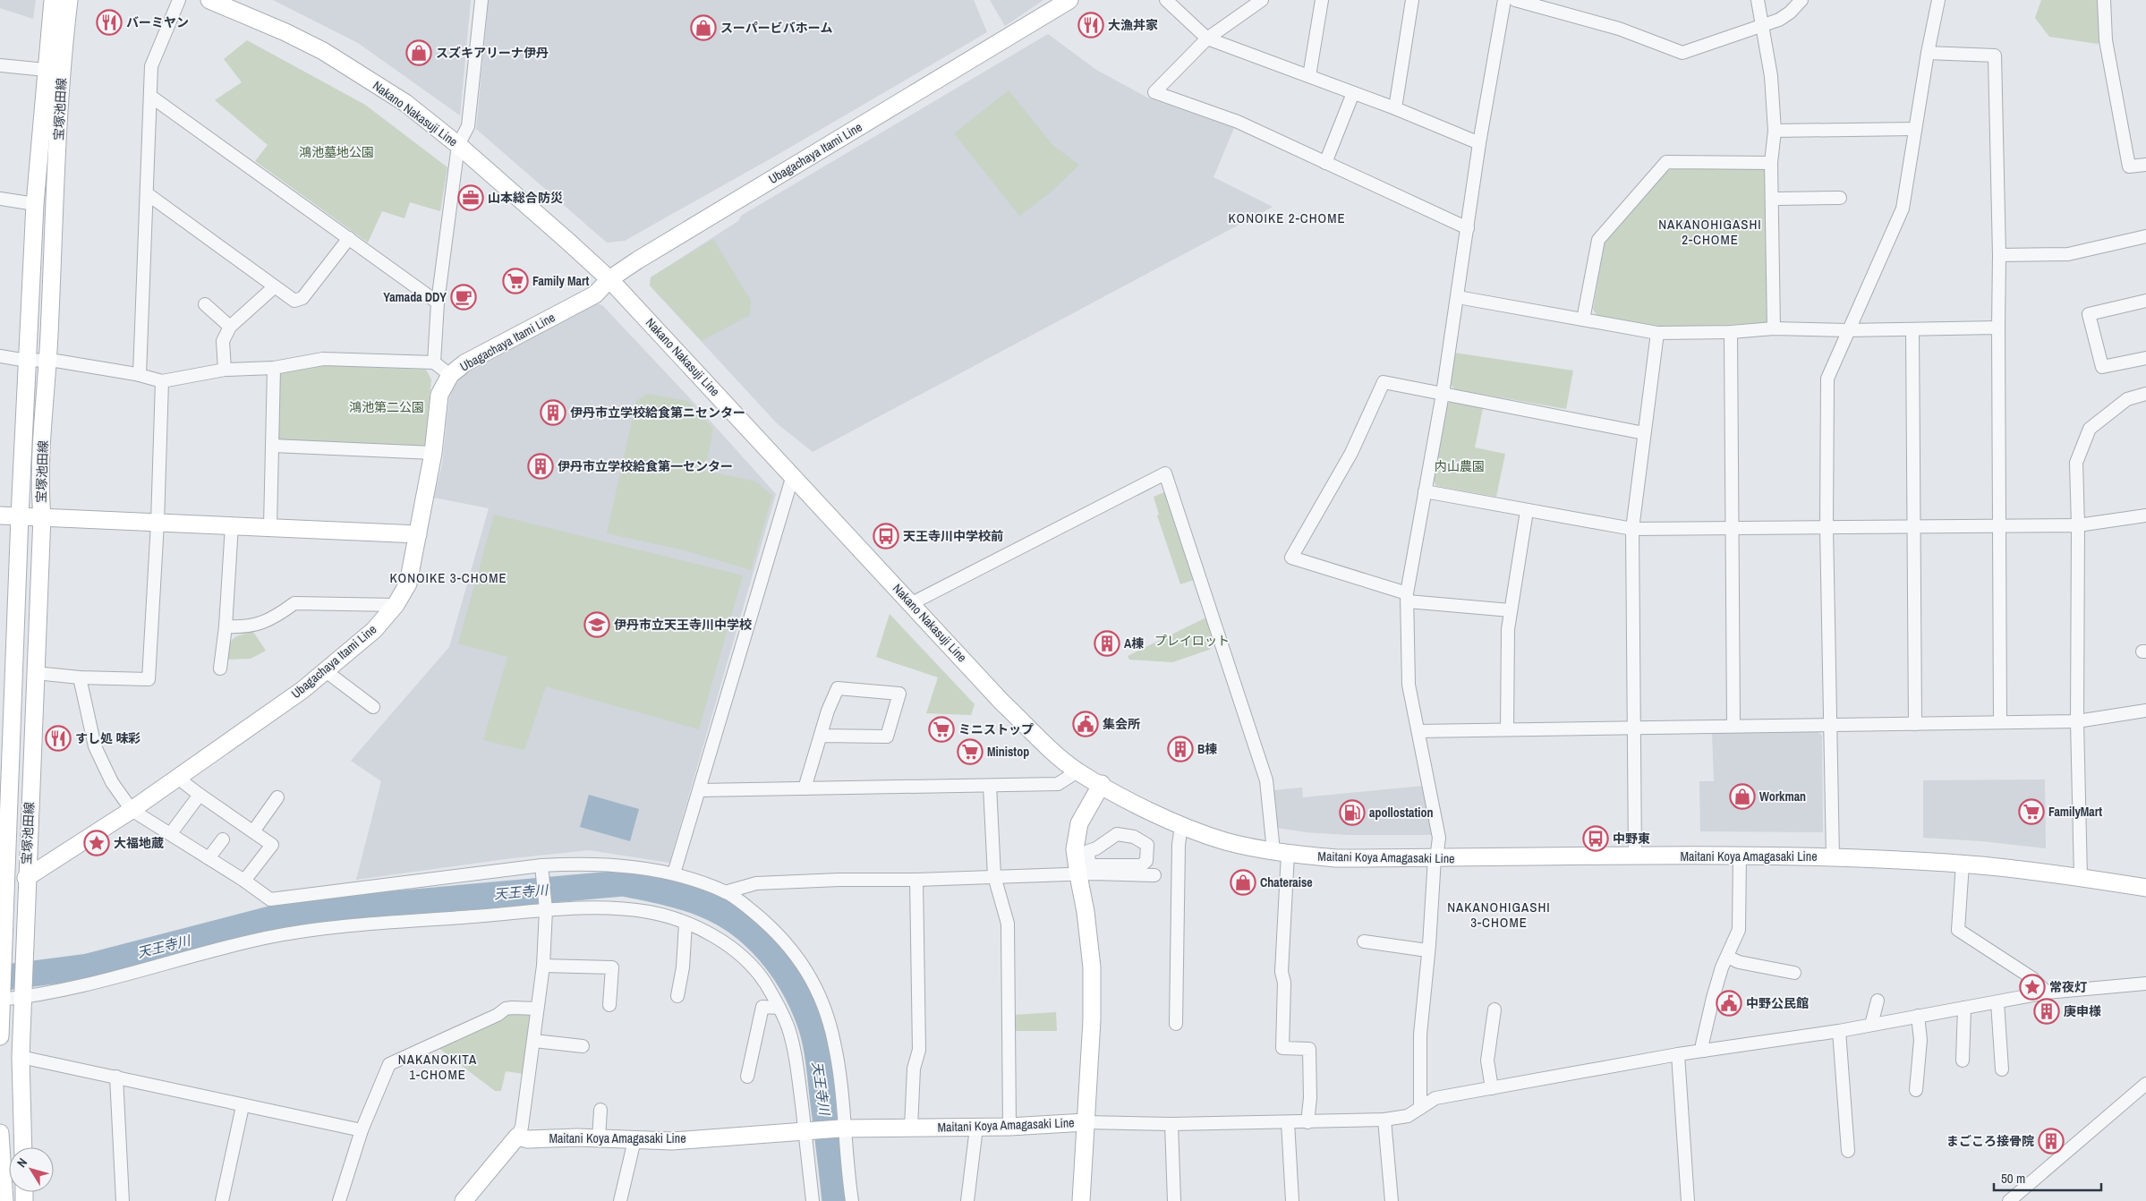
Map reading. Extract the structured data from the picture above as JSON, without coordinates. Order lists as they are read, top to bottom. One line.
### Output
{"streets":{"main road":["宝塚池田線","Nakano Nakasuji Line","Ubagachaya Itami Line","Maitani Koya Amagasaki Line"]},"crossings":[["宝塚池田線","Ubagachaya Itami Line"],["Nakano Nakasuji Line","Ubagachaya Itami Line"],["Nakano Nakasuji Line","Maitani Koya Amagasaki Line"]],"districts":["KONOIKE 2-CHOME","NAKANOHIGASHI 2-CHOME","KONOIKE 3-CHOME","NAKANOHIGASHI 3-CHOME","NAKANOKITA 1-CHOME"],"water":["天王寺川"],"parks":["鴻池墓地公園","鴻池第二公園","内山農園","プレイロット"],"places":{"restaurant":["バーミヤン","大漁丼家","すし処 味彩"],"shop":["スーパービバホーム","スズキアリーナ伊丹","Workman","Chateraise"],"office":["山本総合防災"],"supermarket":["Family Mart","ミニストップ","Ministop","FamilyMart"],"cafe":["Yamada DDY"],"building":["伊丹市立学校給食第ニセンター","伊丹市立学校給食第一センター","A棟","B棟","庚申様","まごころ接骨院"],"bus stop":["天王寺川中学校前","中野東"],"school or university":["伊丹市立天王寺川中学校"],"public building":["集会所","中野公民館"],"fuel station":["apollostation"],"place":["大福地蔵","常夜灯"]},"scale_bar":"50 m","north":"top left"}
